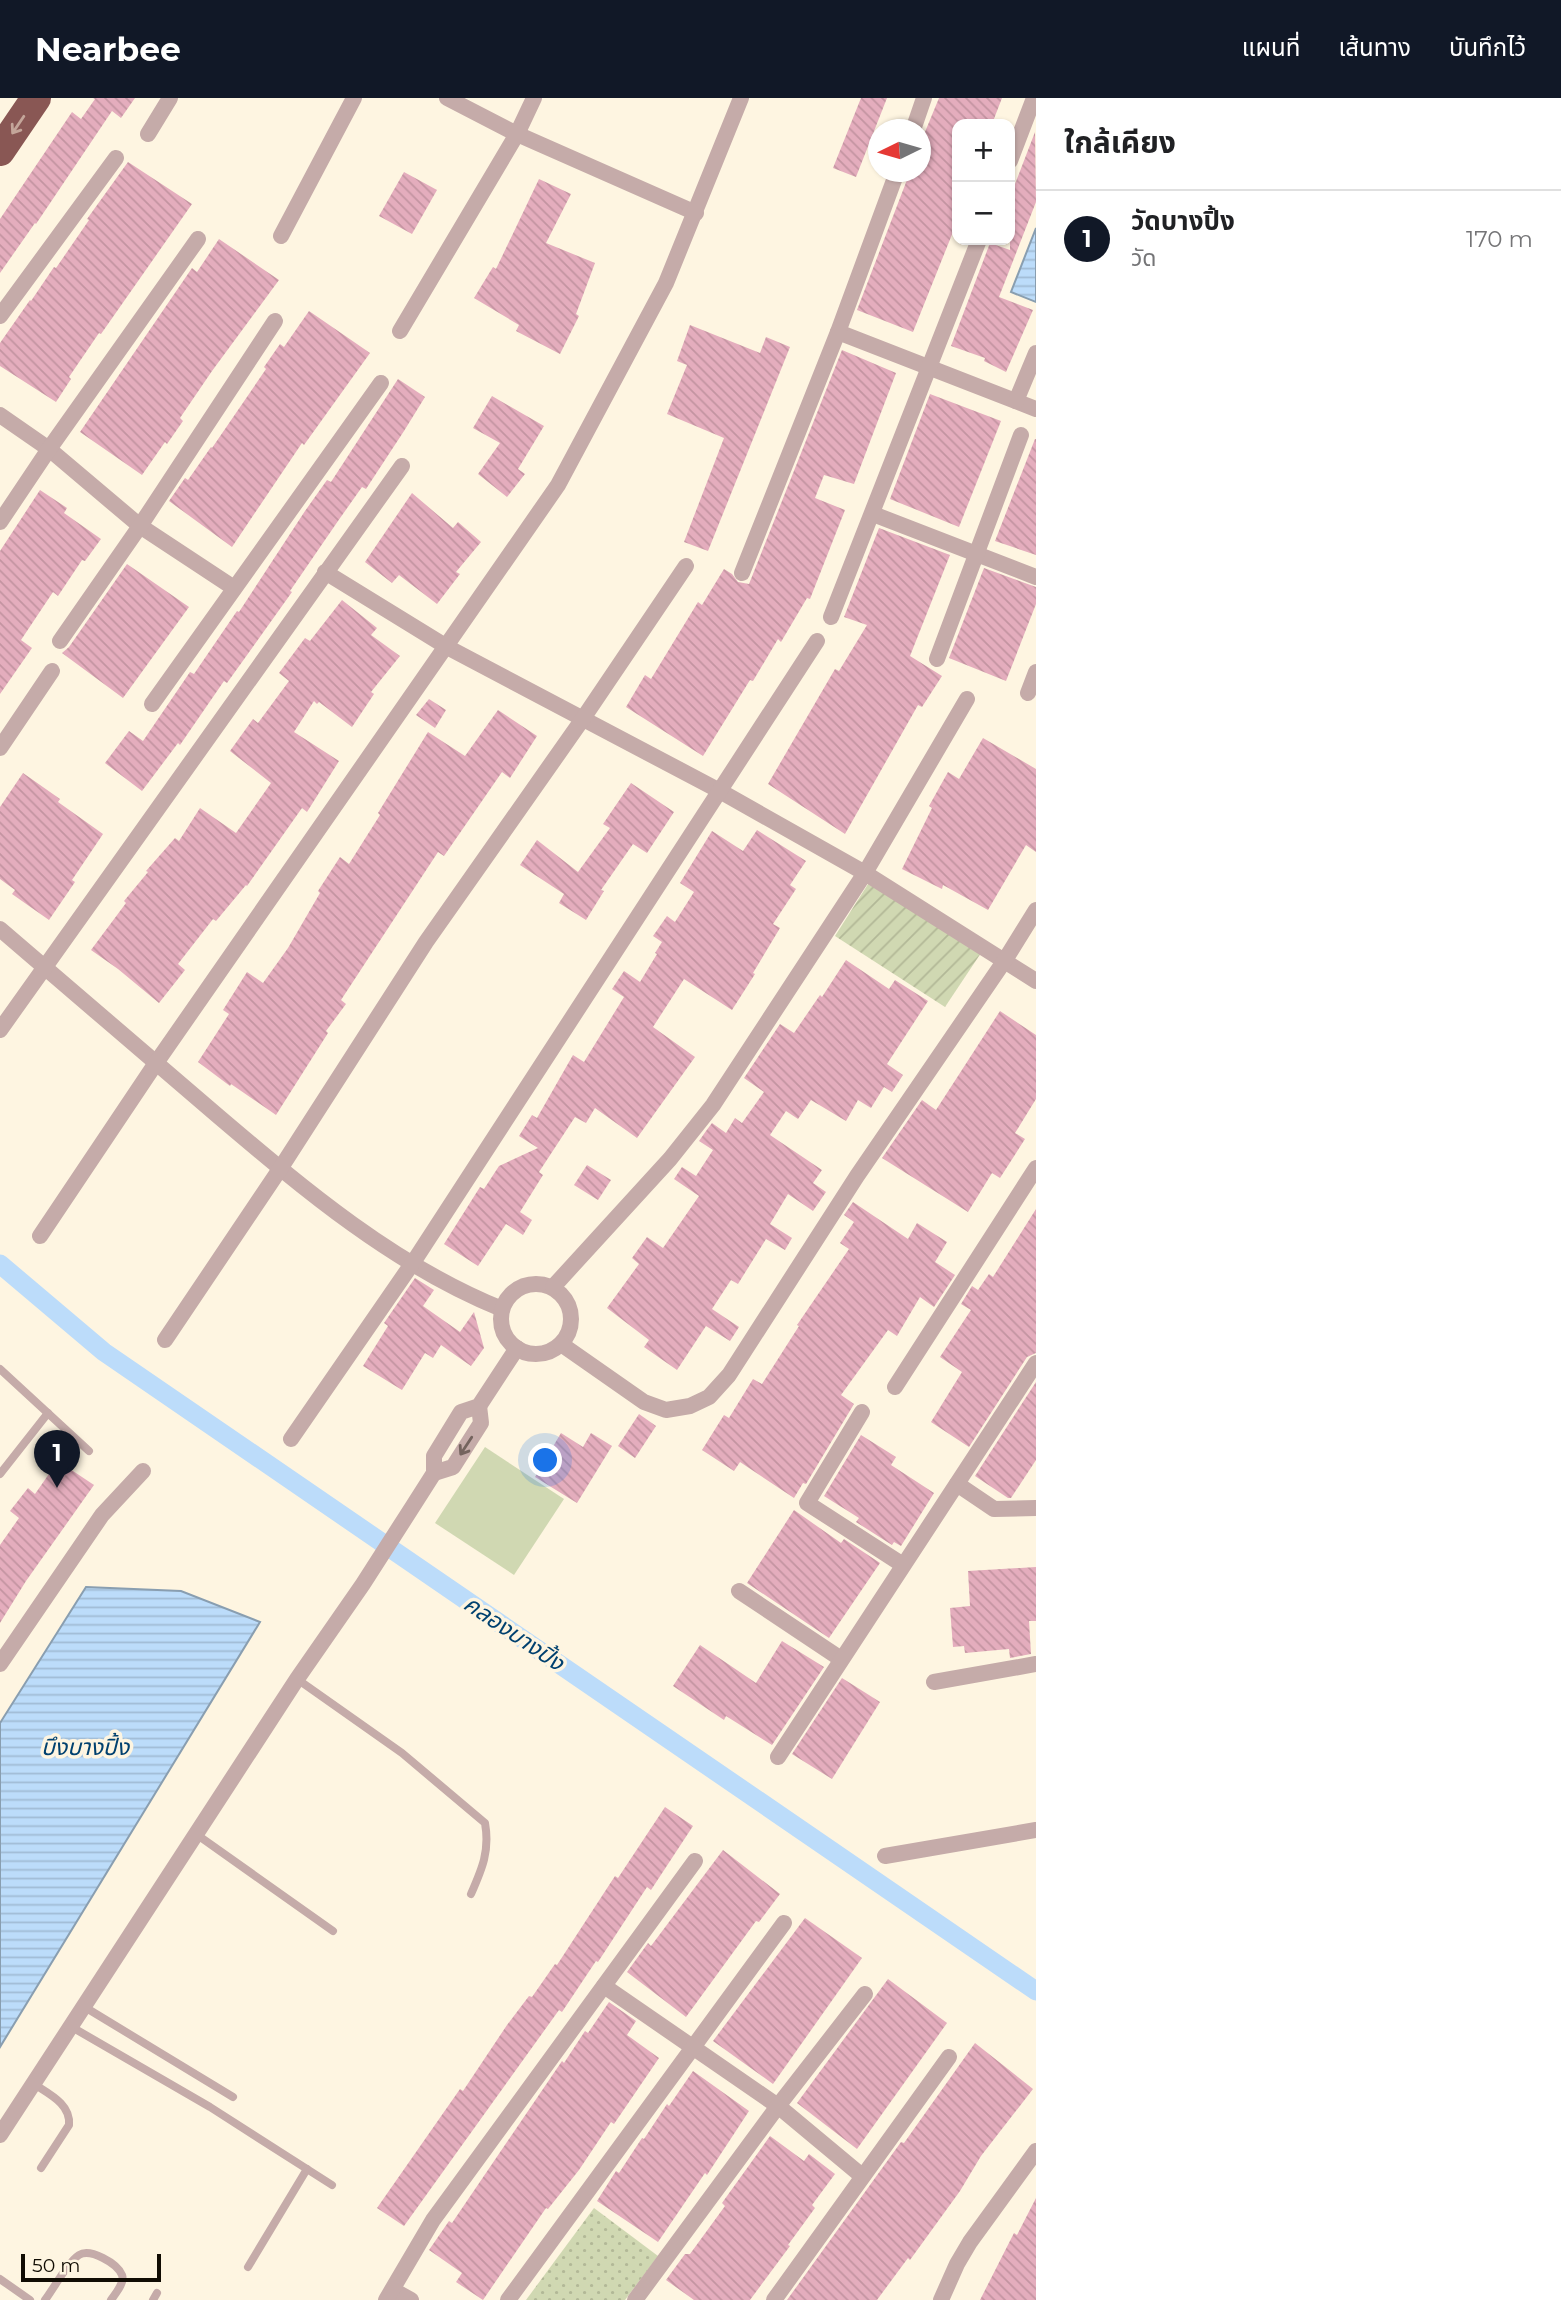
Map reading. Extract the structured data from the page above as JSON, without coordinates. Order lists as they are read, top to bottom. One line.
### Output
{"water":["คลองบางปิ้ง","บึงบางปิ้ง"],"scale_bar":"50 m","north":"left","page":{"header":"Nearbee","nav":["แผนที่","เส้นทาง","บันทึกไว้"],"heading":"ใกล้เคียง","map_buttons":["+","−"],"list":[{"mark":"1","name":"วัดบางปิ้ง","note":"วัด","value":"170 m"}],"pins":"1","scale":"50 m"}}
